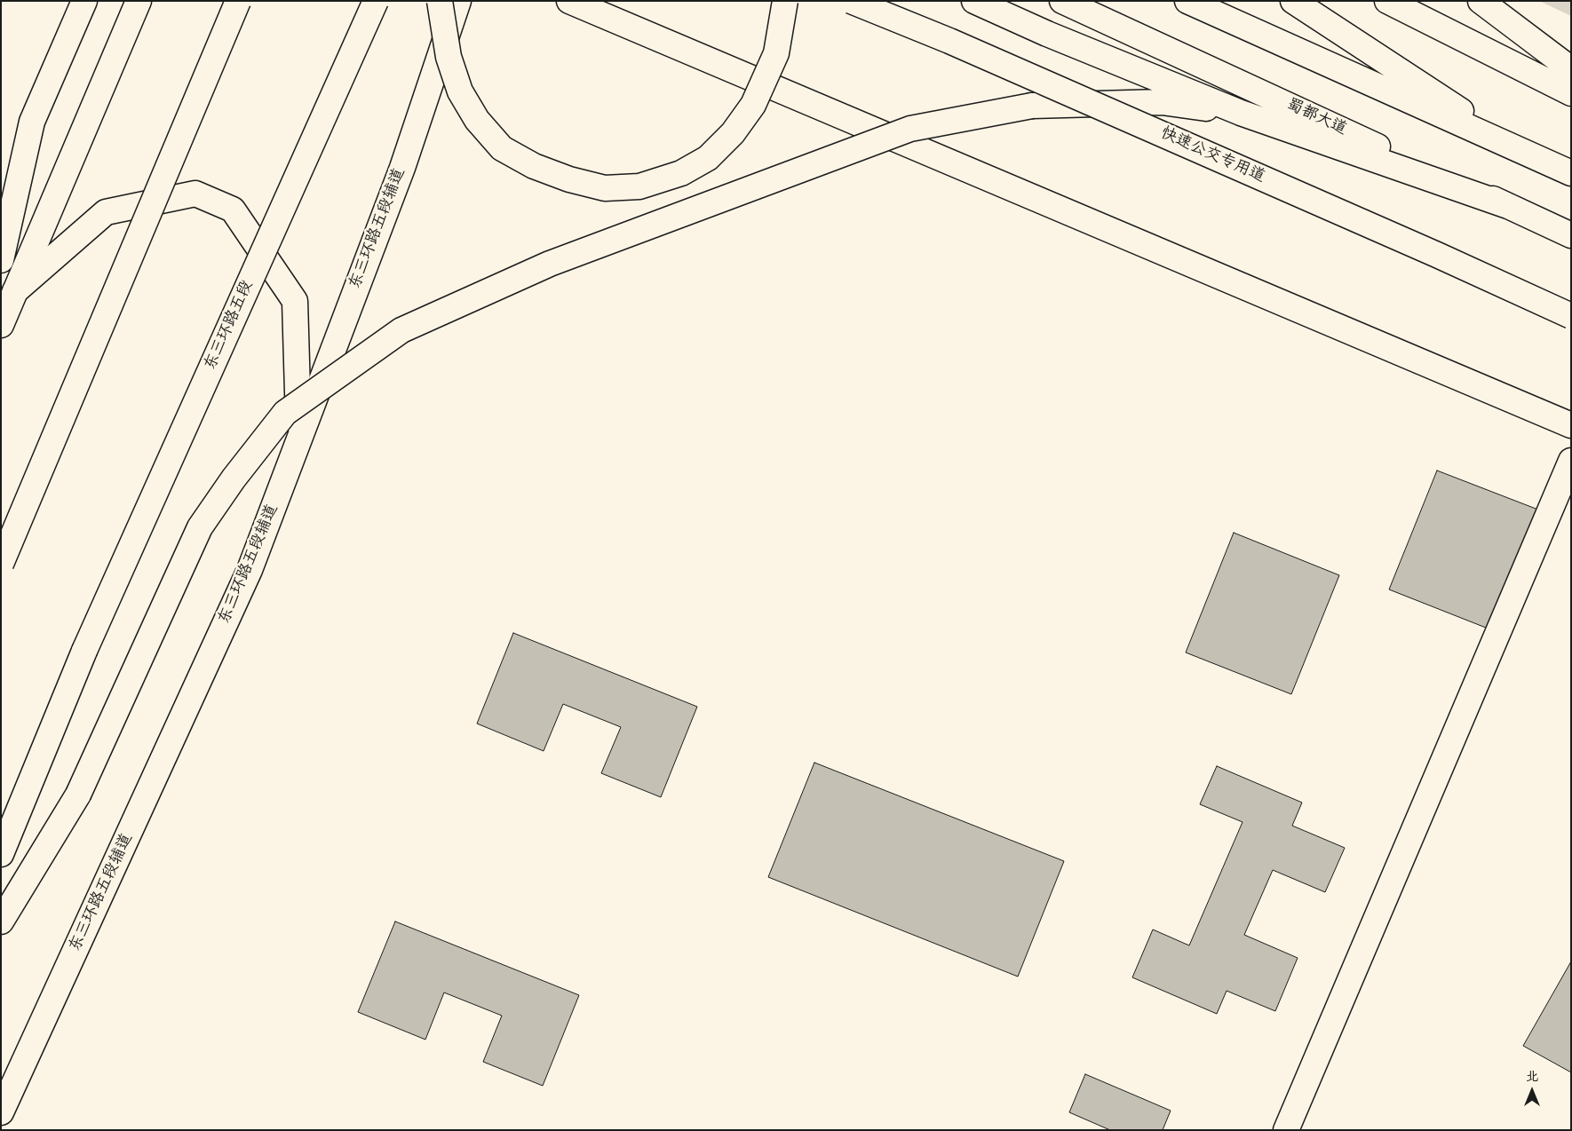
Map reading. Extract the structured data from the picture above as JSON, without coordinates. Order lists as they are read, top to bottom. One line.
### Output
{"streets":{"main road":["蜀都大道","快速公交专用道","东三环路五段辅道","东三环路五段"]},"north":"top"}
